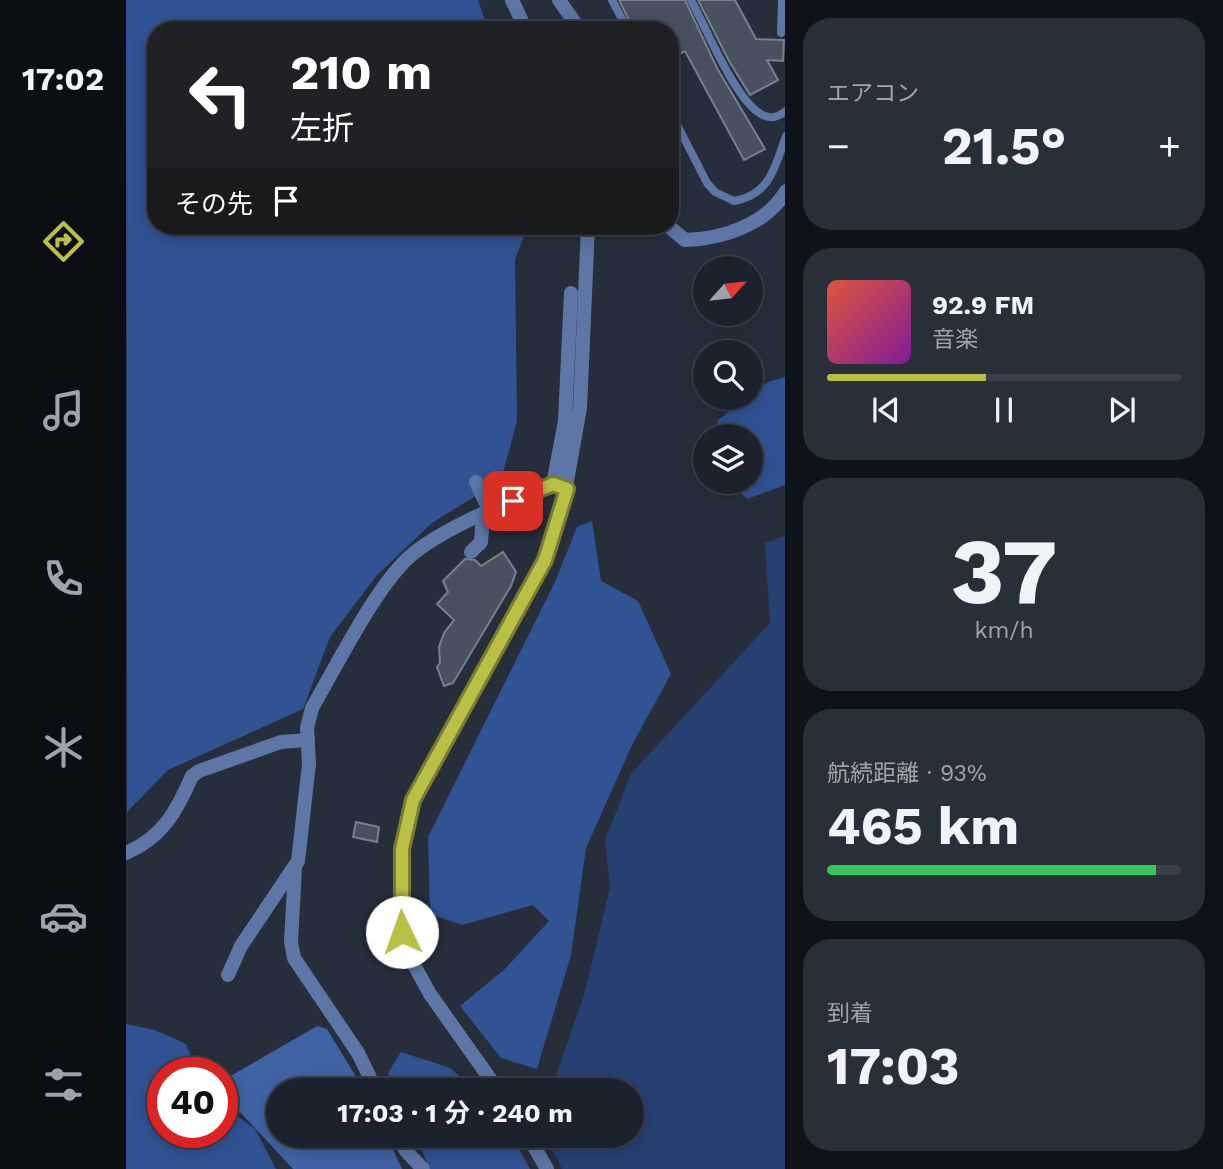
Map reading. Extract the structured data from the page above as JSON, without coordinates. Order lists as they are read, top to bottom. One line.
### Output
{"north":"top right","page":{"tabs":"17:02","tile":["エアコン",["37","km/h"],["航続距離 · 93%","465 km"],["到着","17:03"]],"turn":["210 m","左折"],"heat":["−","21.5°","+"],"then":"その先","song":["92.9 FM","音楽"],"limit":"40","trip":"17:03 · 1 分 · 240 m"}}
